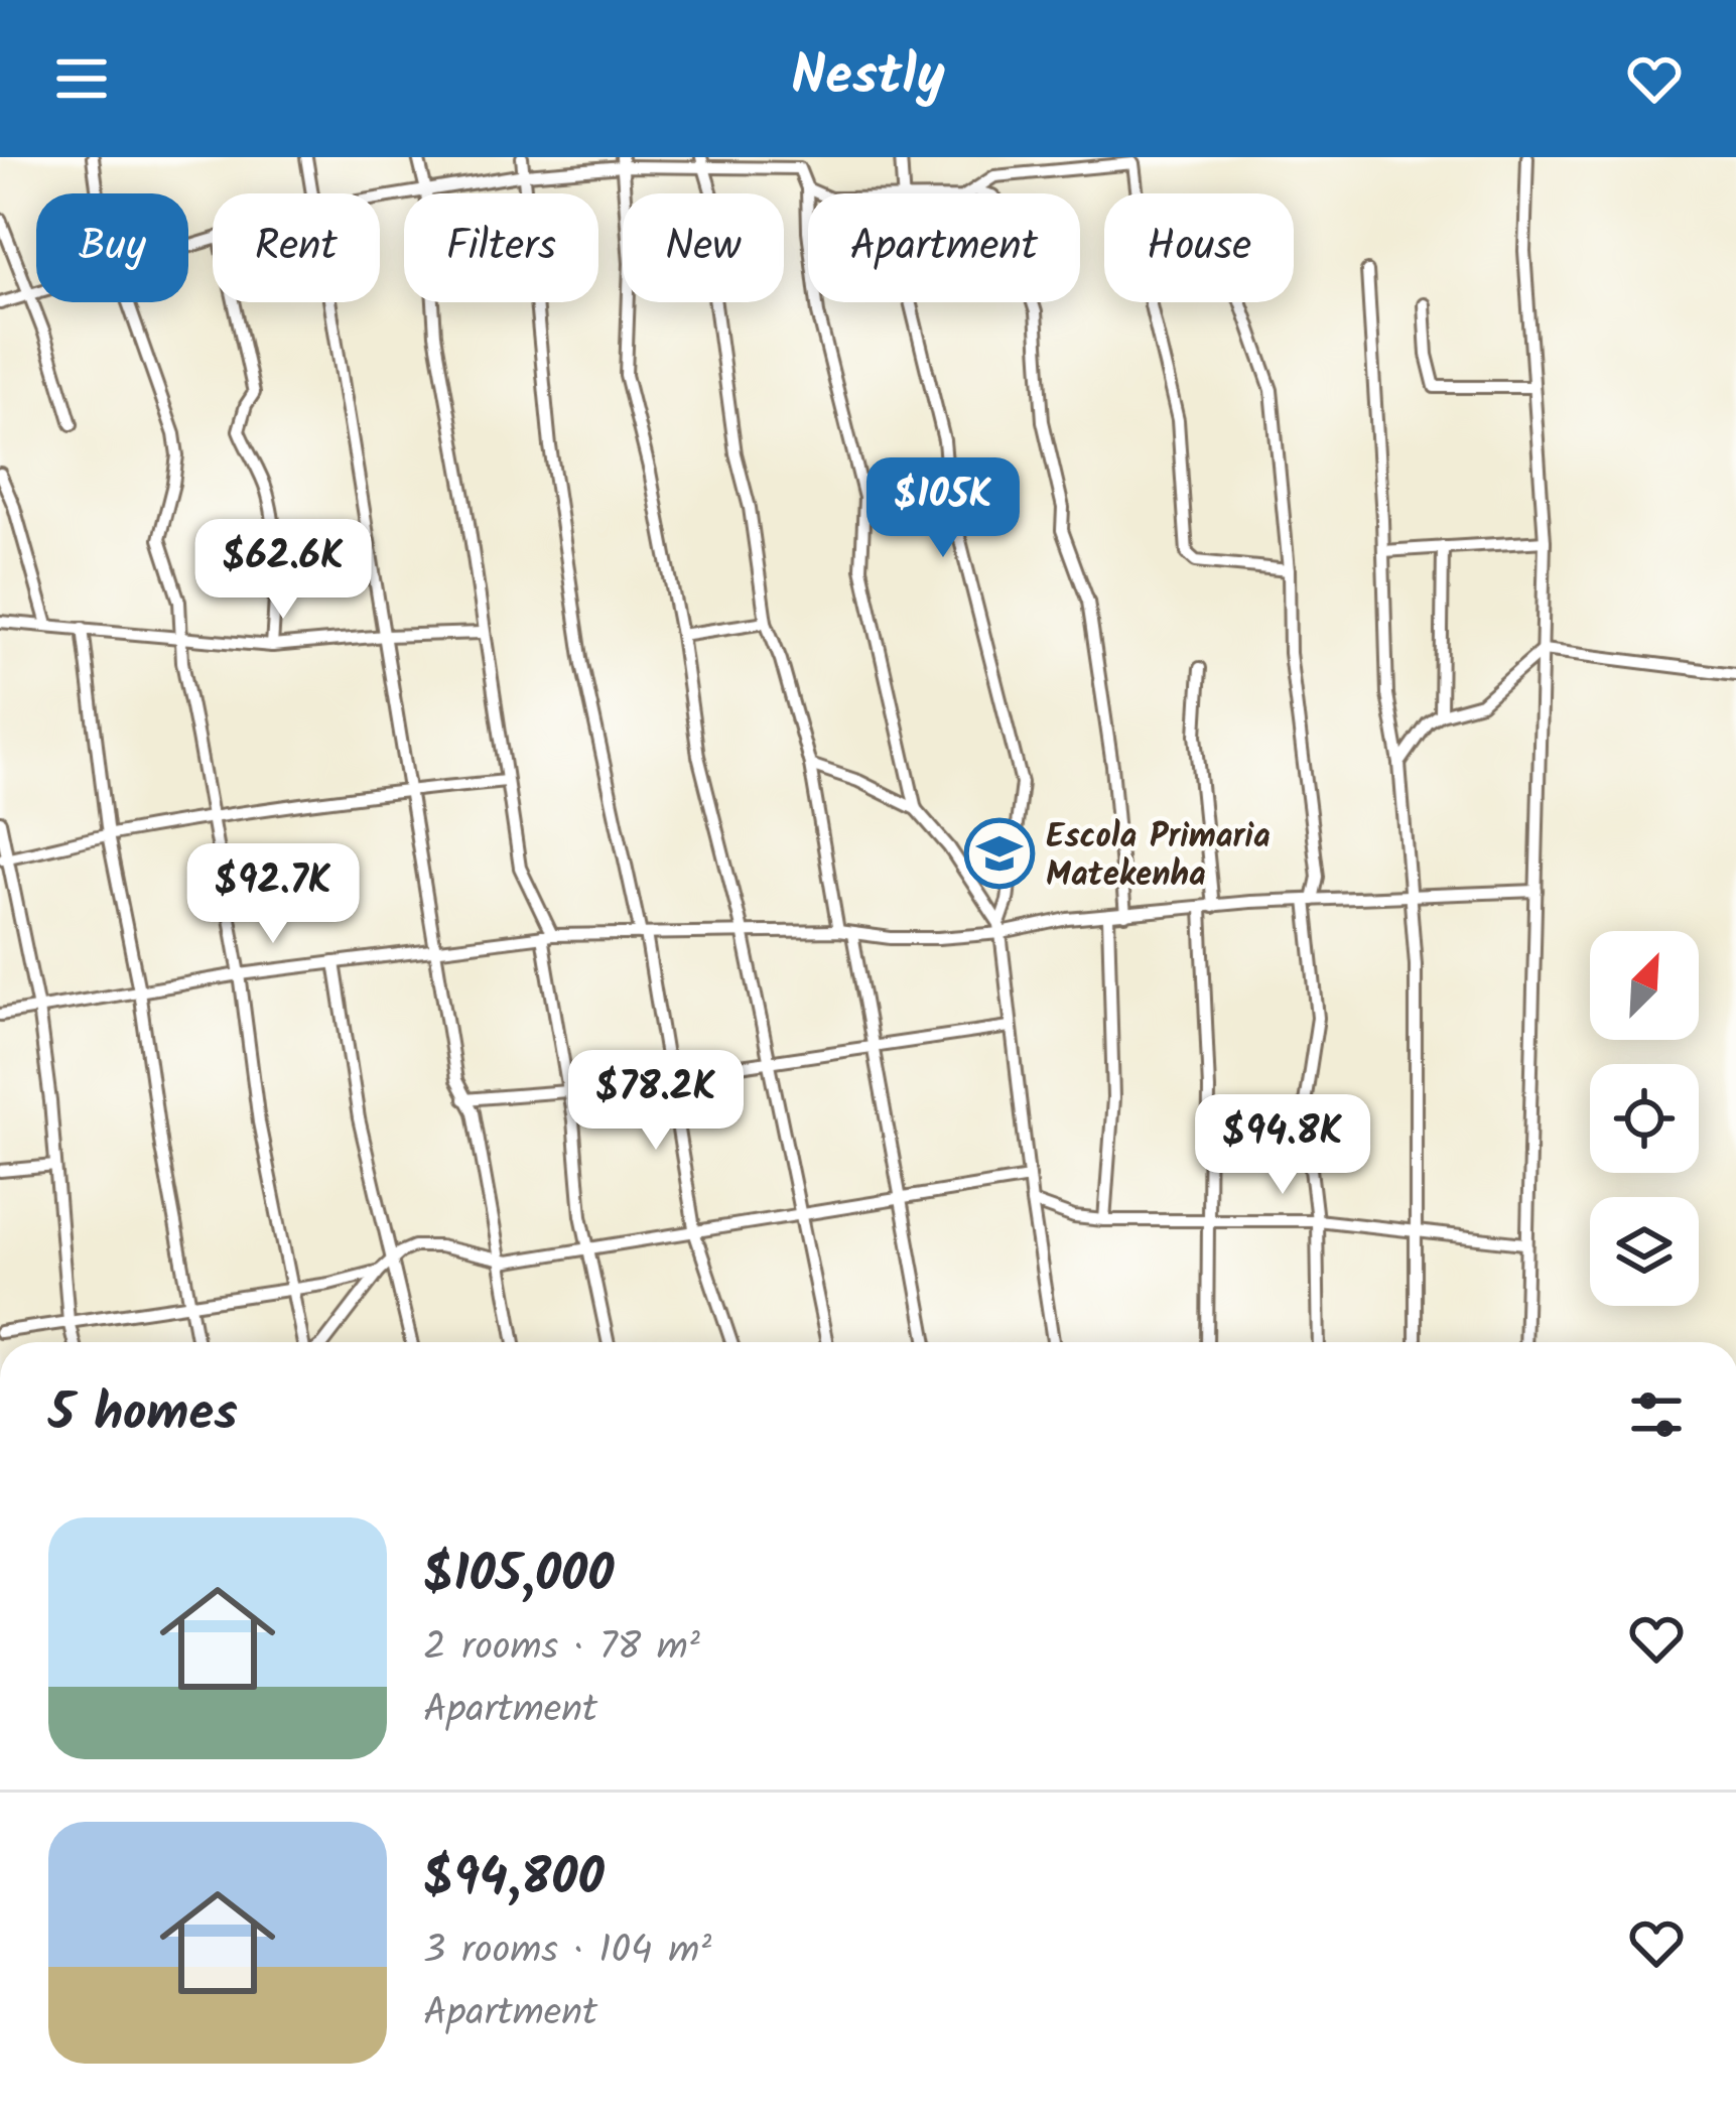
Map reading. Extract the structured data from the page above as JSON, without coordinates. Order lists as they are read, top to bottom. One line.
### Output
{"places":{"school or university":["Escola Primaria Matekenha"]},"north":"top right","page":{"header":"Nestly","chip":["Buy","Rent","Filters","New","Apartment","House"],"price":["$105K","$62.6K","$92.7K","$78.2K","$94.8K"],"heading":"5 homes","list":[{"name":"$105,000","note":"2 rooms · 78 m² · Apartment"},{"name":"$94,800","note":"3 rooms · 104 m² · Apartment"}]}}
